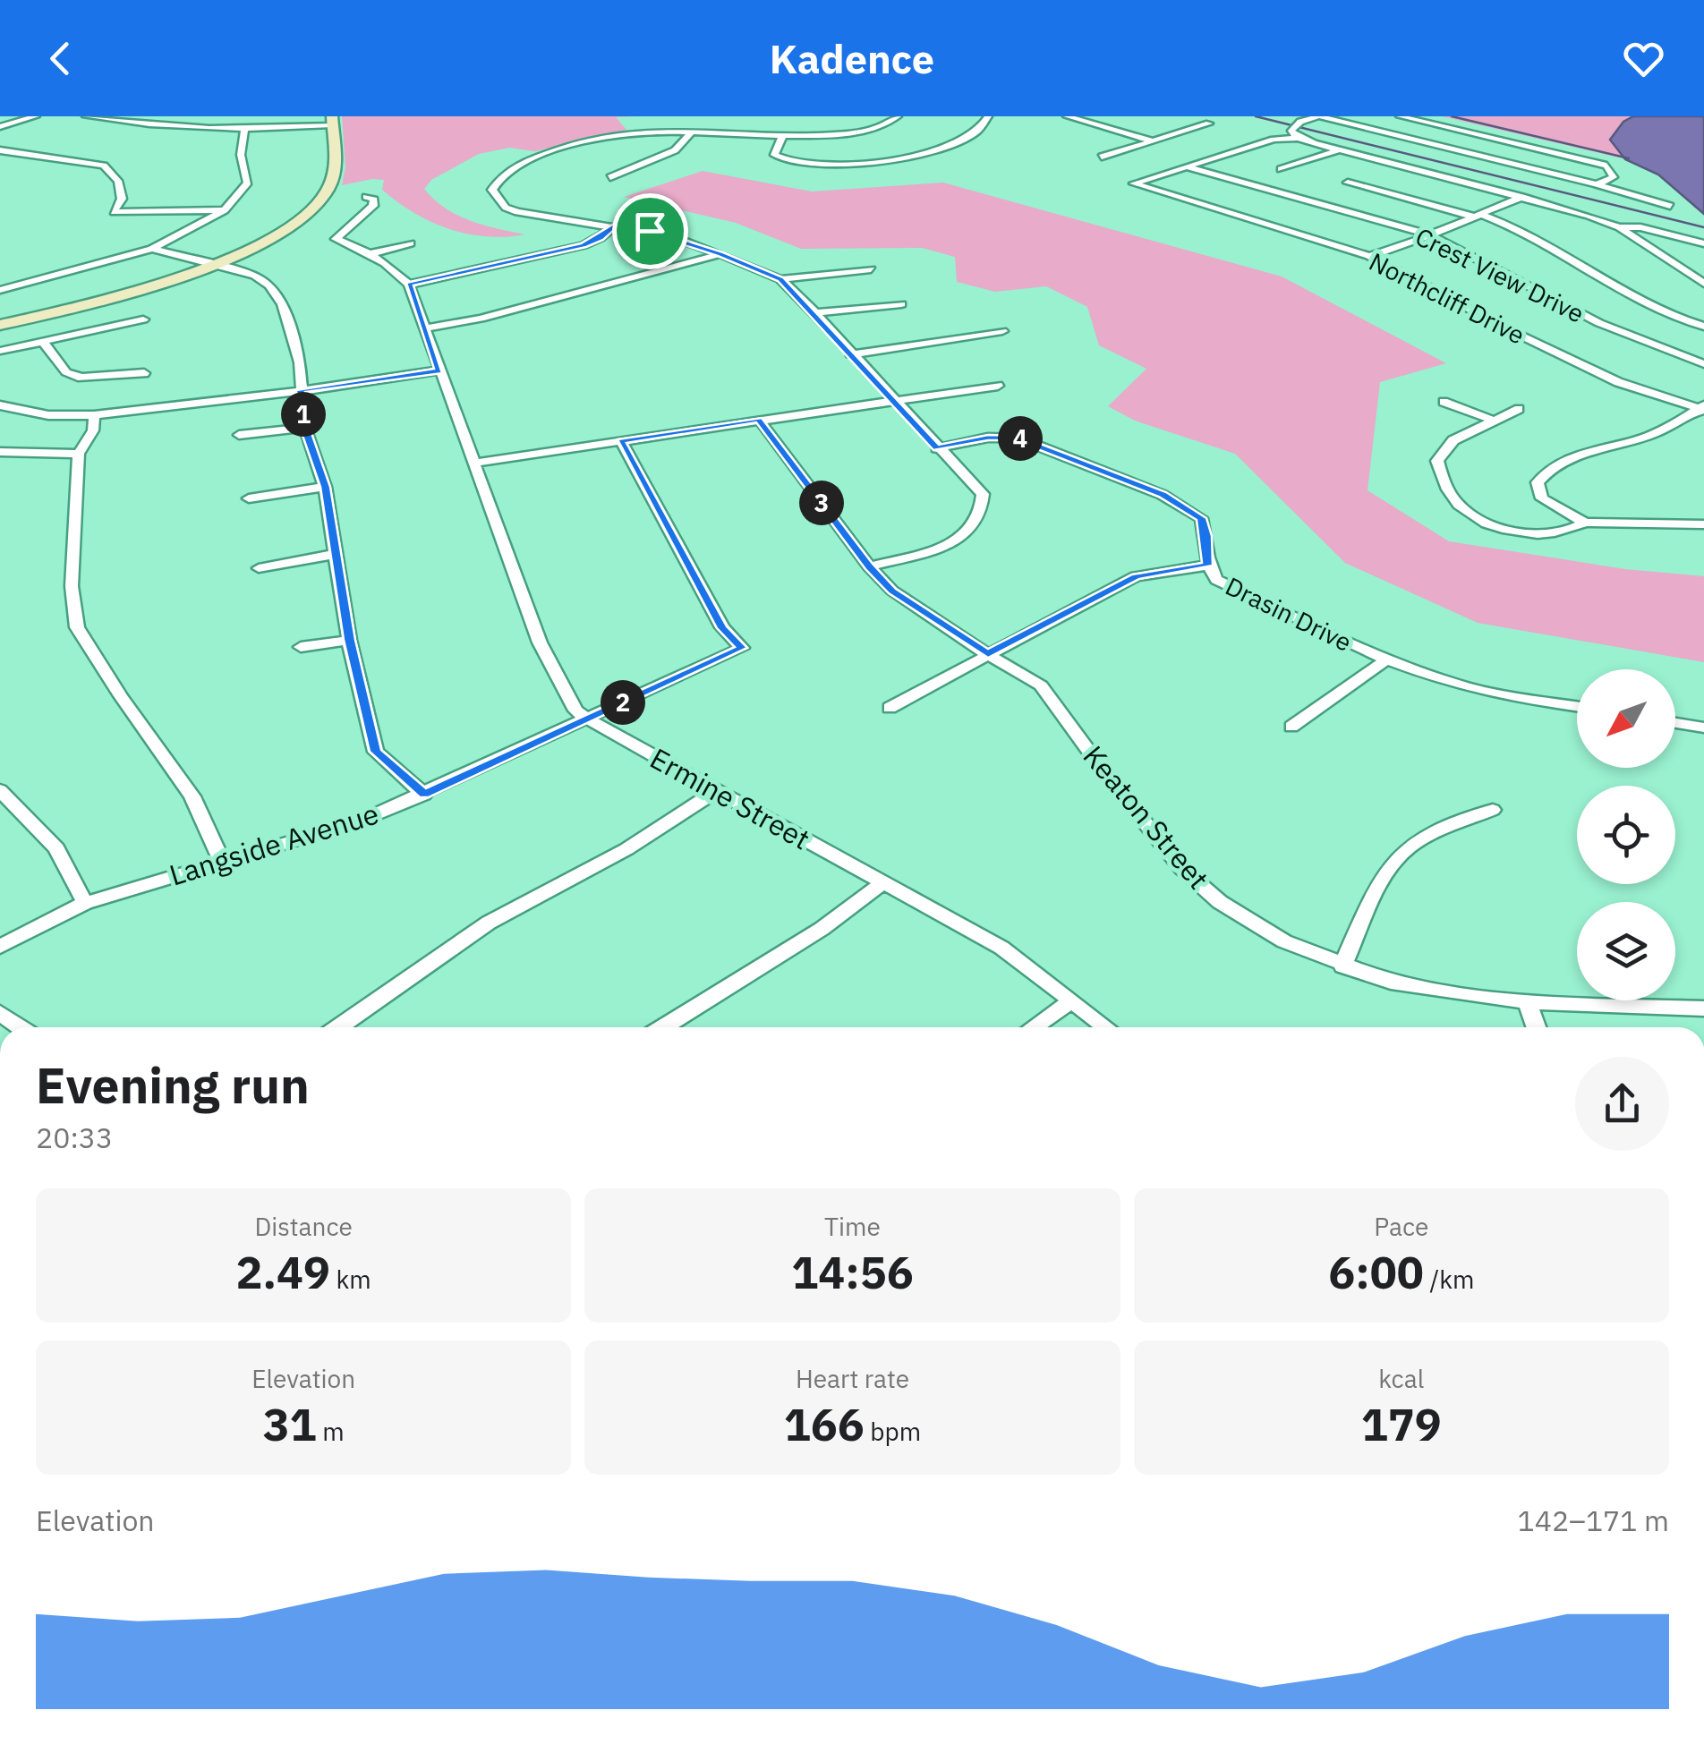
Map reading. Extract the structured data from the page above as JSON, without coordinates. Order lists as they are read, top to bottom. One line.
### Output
{"streets":{"street":["Crest View Drive","Northcliff Drive","Drasin Drive","Ermine Street","Keaton Street","Langside Avenue"]},"crossings":[["Crest View Drive","Northcliff Drive"],["Ermine Street","Langside Avenue"]],"north":"bottom left","page":{"header":"Kadence","pins":["1","4","3","2"],"heading":["Evening run","20:33"],"stats":[["Distance","2.49 km"],["Time","14:56"],["Pace","6:00 /km"],["Elevation","31 m"],["Heart rate","166 bpm"],["kcal","179"]],"chart":["Elevation","142–171 m"]}}
